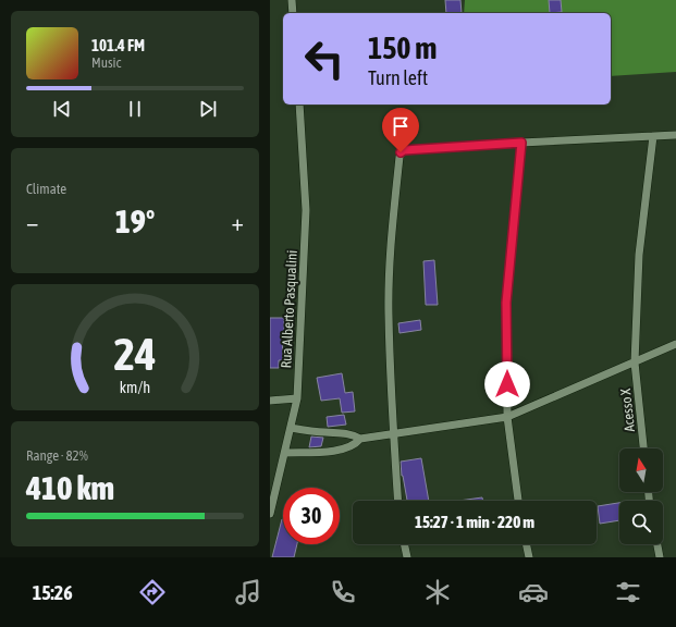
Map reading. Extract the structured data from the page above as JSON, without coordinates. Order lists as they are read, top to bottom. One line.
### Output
{"streets":{"street":["Rua Alberto Pasqualini","Acesso X"]},"north":"top","page":{"turn":["150 m","Turn left"],"song":["101.4 FM","Music"],"tile":["Climate",["Range · 82%","410 km"]],"heat":["−","19°","+"],"limit":"30","trip":"15:27 · 1 min · 220 m","tabs":"15:26","gauge":["24","km/h"]}}
